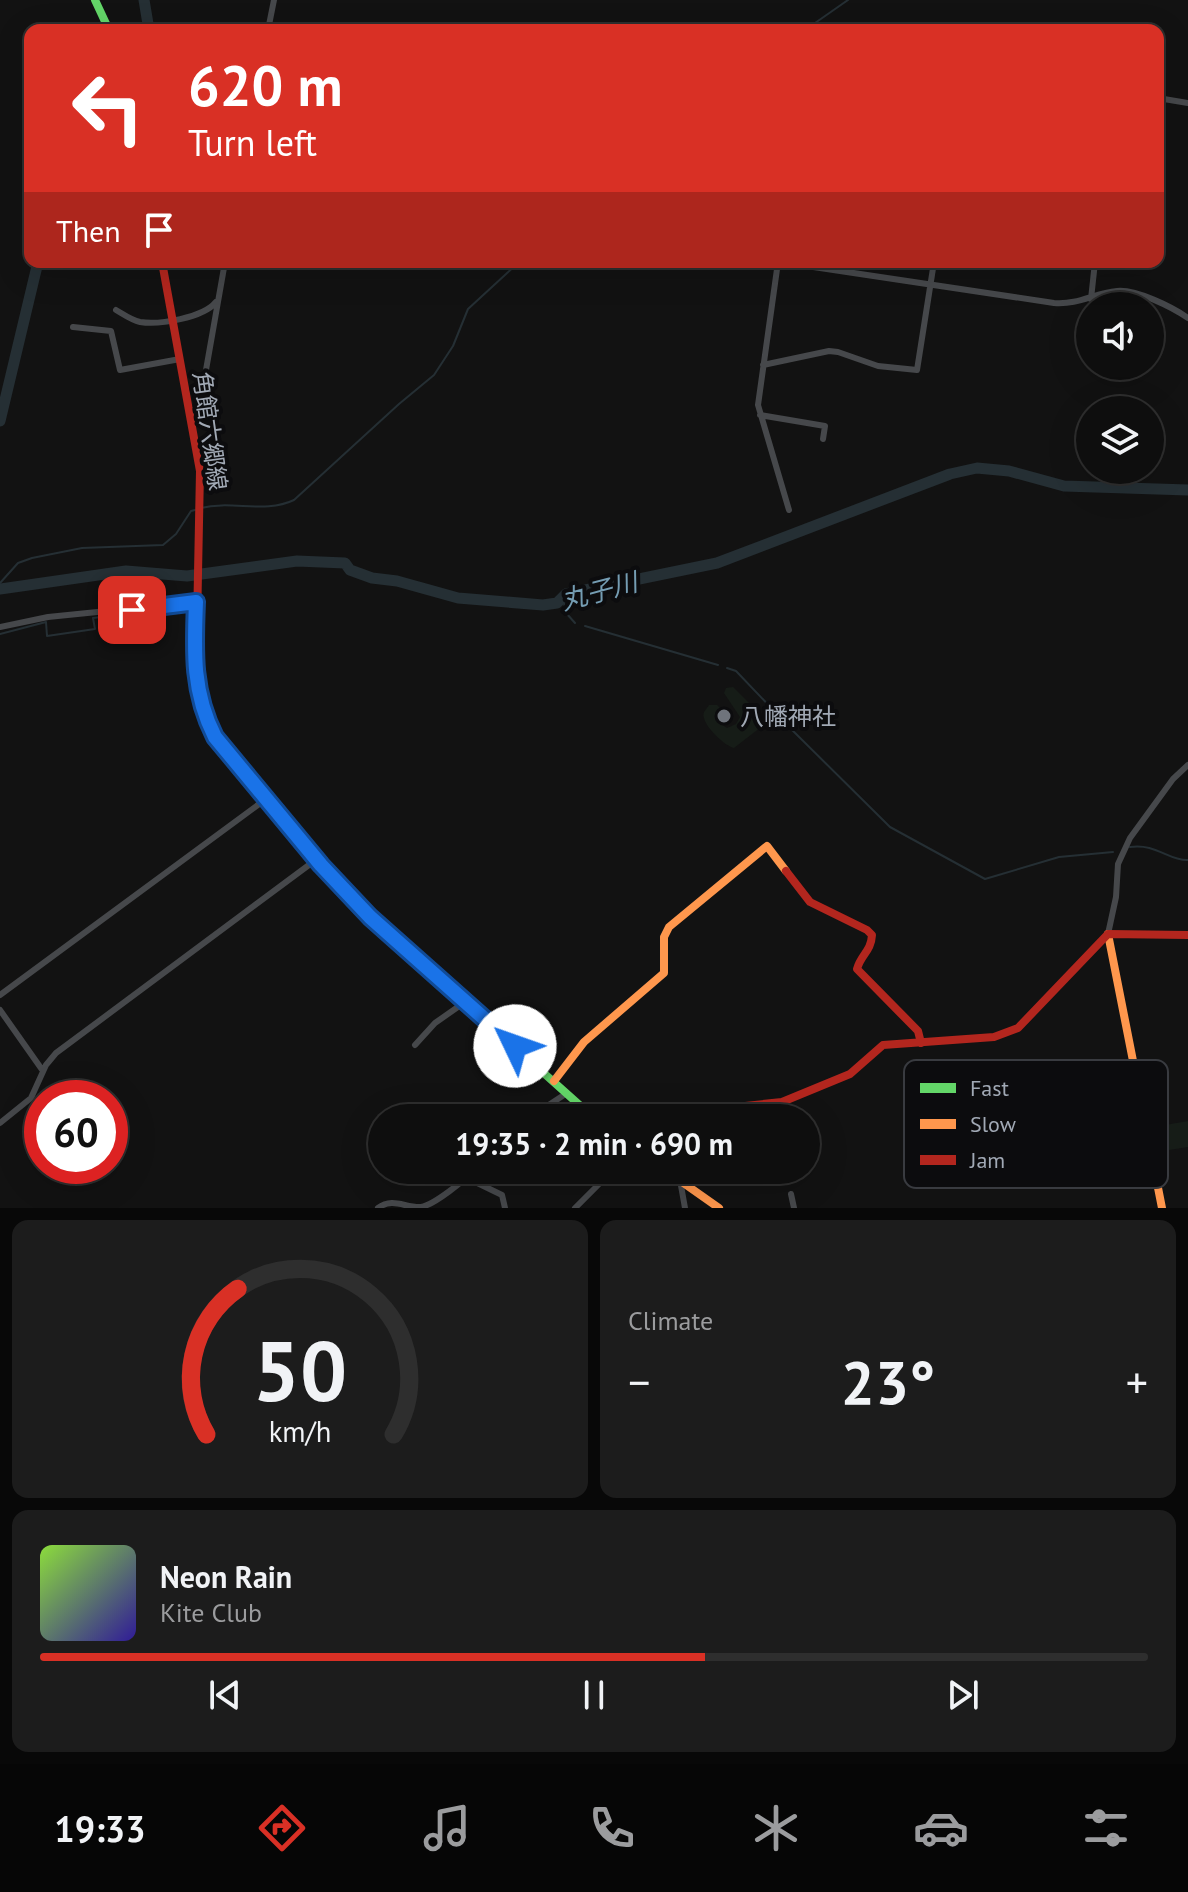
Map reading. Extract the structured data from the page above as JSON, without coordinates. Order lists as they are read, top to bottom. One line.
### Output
{"streets":{"street":["角館六郷線"]},"water":["丸子川"],"places":["八幡神社"],"legend":["Fast","Slow","Jam"],"page":{"turn":["620 m","Turn left"],"then":"Then","limit":"60","trip":"19:35 · 2 min · 690 m","tile":"Climate","heat":["−","23°","+"],"song":["Neon Rain","Kite Club"],"tabs":"19:33","gauge":["50","km/h"]}}
